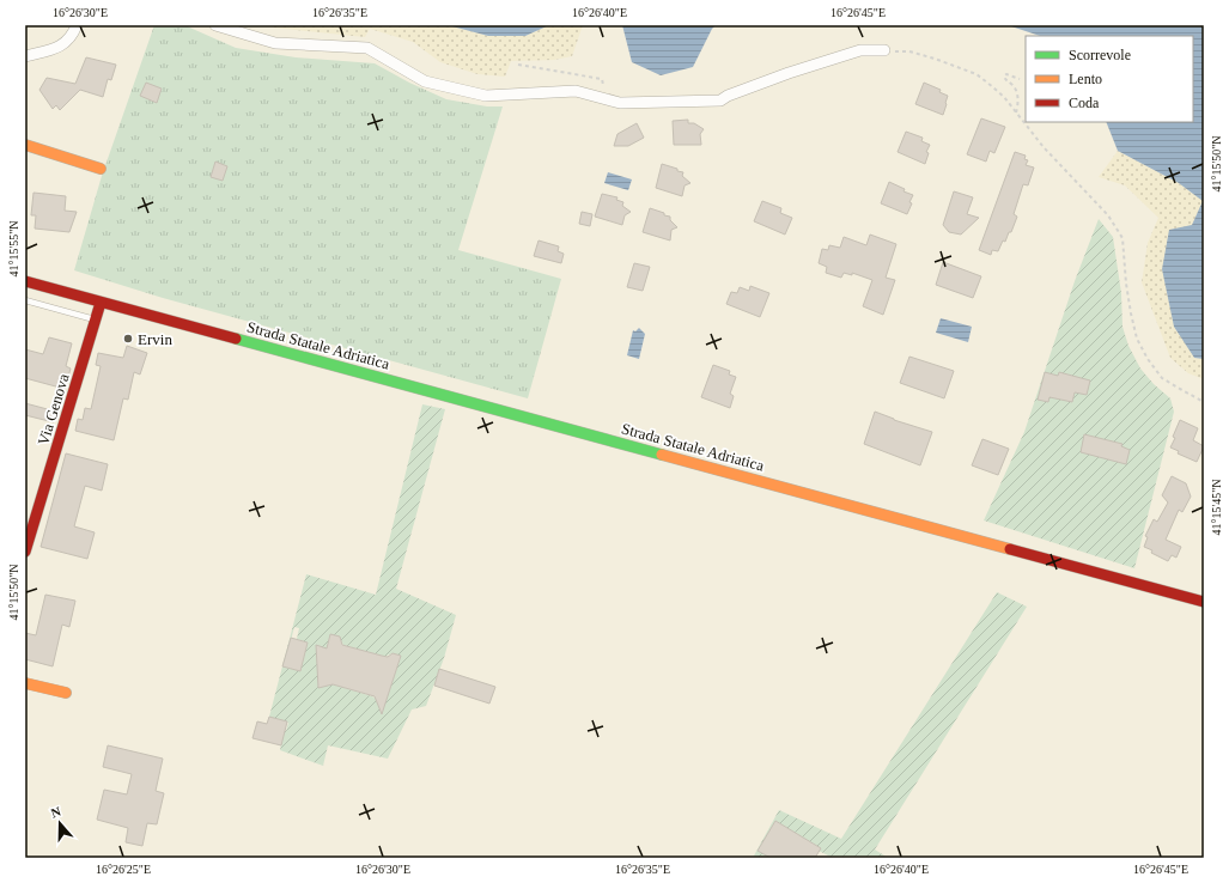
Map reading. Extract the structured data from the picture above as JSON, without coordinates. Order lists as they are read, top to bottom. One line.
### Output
{"streets":{"main road":["Strada Statale Adriatica","Via Genova"]},"crossings":[["Strada Statale Adriatica","Via Genova"]],"places":["Ervin"],"legend":["Scorrevole","Lento","Coda"],"north":"top","coordinates":["16°26'30\"E","16°26'35\"E","16°26'40\"E","16°26'45\"E","41°15'50\"N","41°15'55\"N","41°15'45\"N","16°26'25\"E"]}
